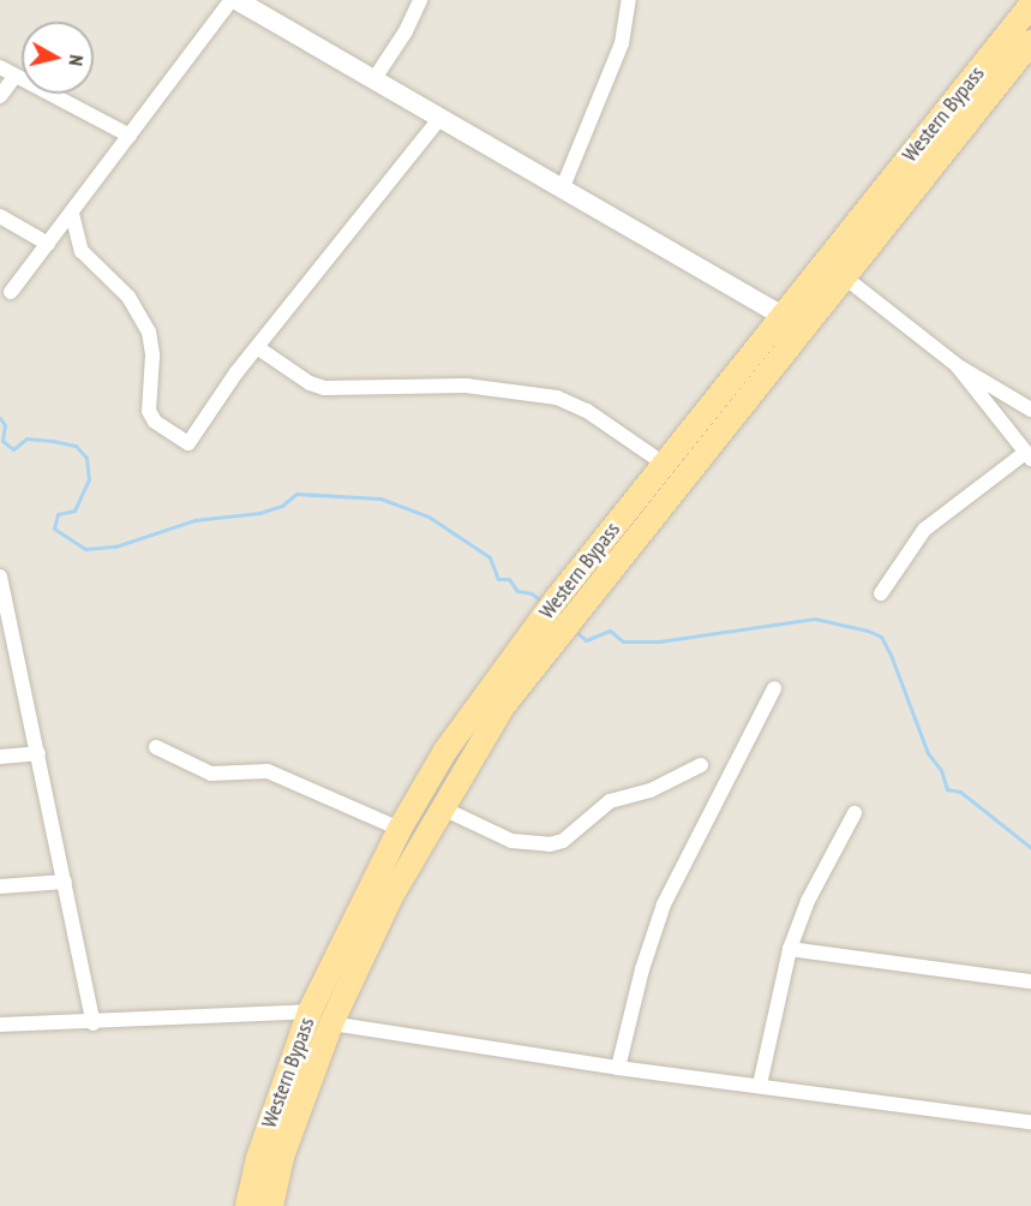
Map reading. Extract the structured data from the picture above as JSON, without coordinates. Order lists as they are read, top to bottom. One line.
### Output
{"streets":{"main road":["Western Bypass"]},"north":"right"}
